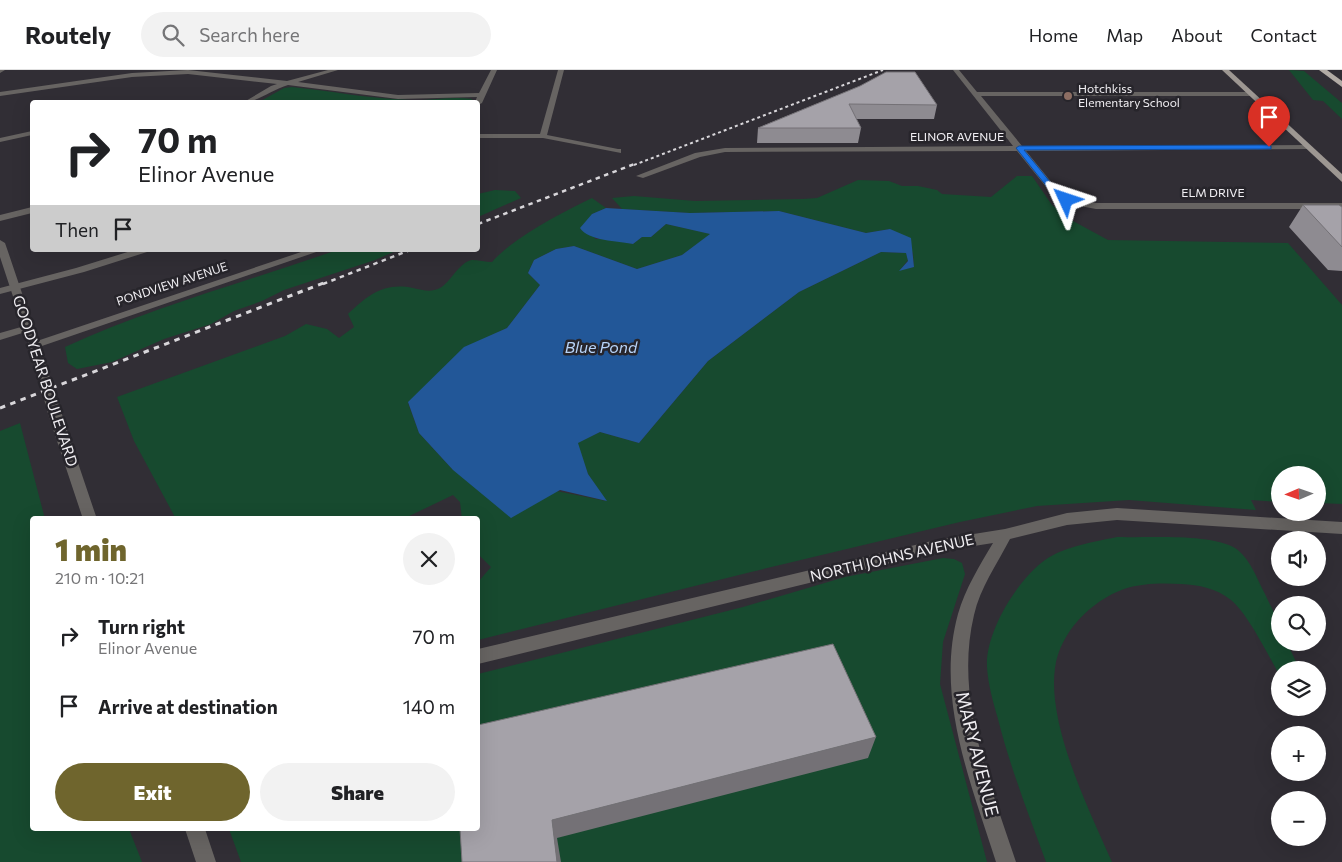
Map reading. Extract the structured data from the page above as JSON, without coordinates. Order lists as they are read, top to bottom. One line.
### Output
{"streets":{"street":["ELINOR AVENUE","ELM DRIVE","PONDVIEW AVENUE","GOODYEAR BOULEVARD","NORTH JOHNS AVENUE","MARY AVENUE"]},"crossings":[["ELINOR AVENUE","ELM DRIVE"],["PONDVIEW AVENUE","GOODYEAR BOULEVARD"],["NORTH JOHNS AVENUE","MARY AVENUE"]],"water":["Blue Pond"],"places":["Hotchkiss Elementary School"],"north":"left","page":{"header":"Routely","search":"Search here","nav":["Home","Map","About","Contact"],"turn":["70 m","Elinor Avenue"],"then":"Then","map_buttons":["+","−"],"heading":["1 min","210 m · 10:21"],"list":[{"name":"Turn right","note":"Elinor Avenue","value":"70 m"},{"name":"Arrive at destination","value":"140 m"}],"buttons":["Exit","Share"]}}
